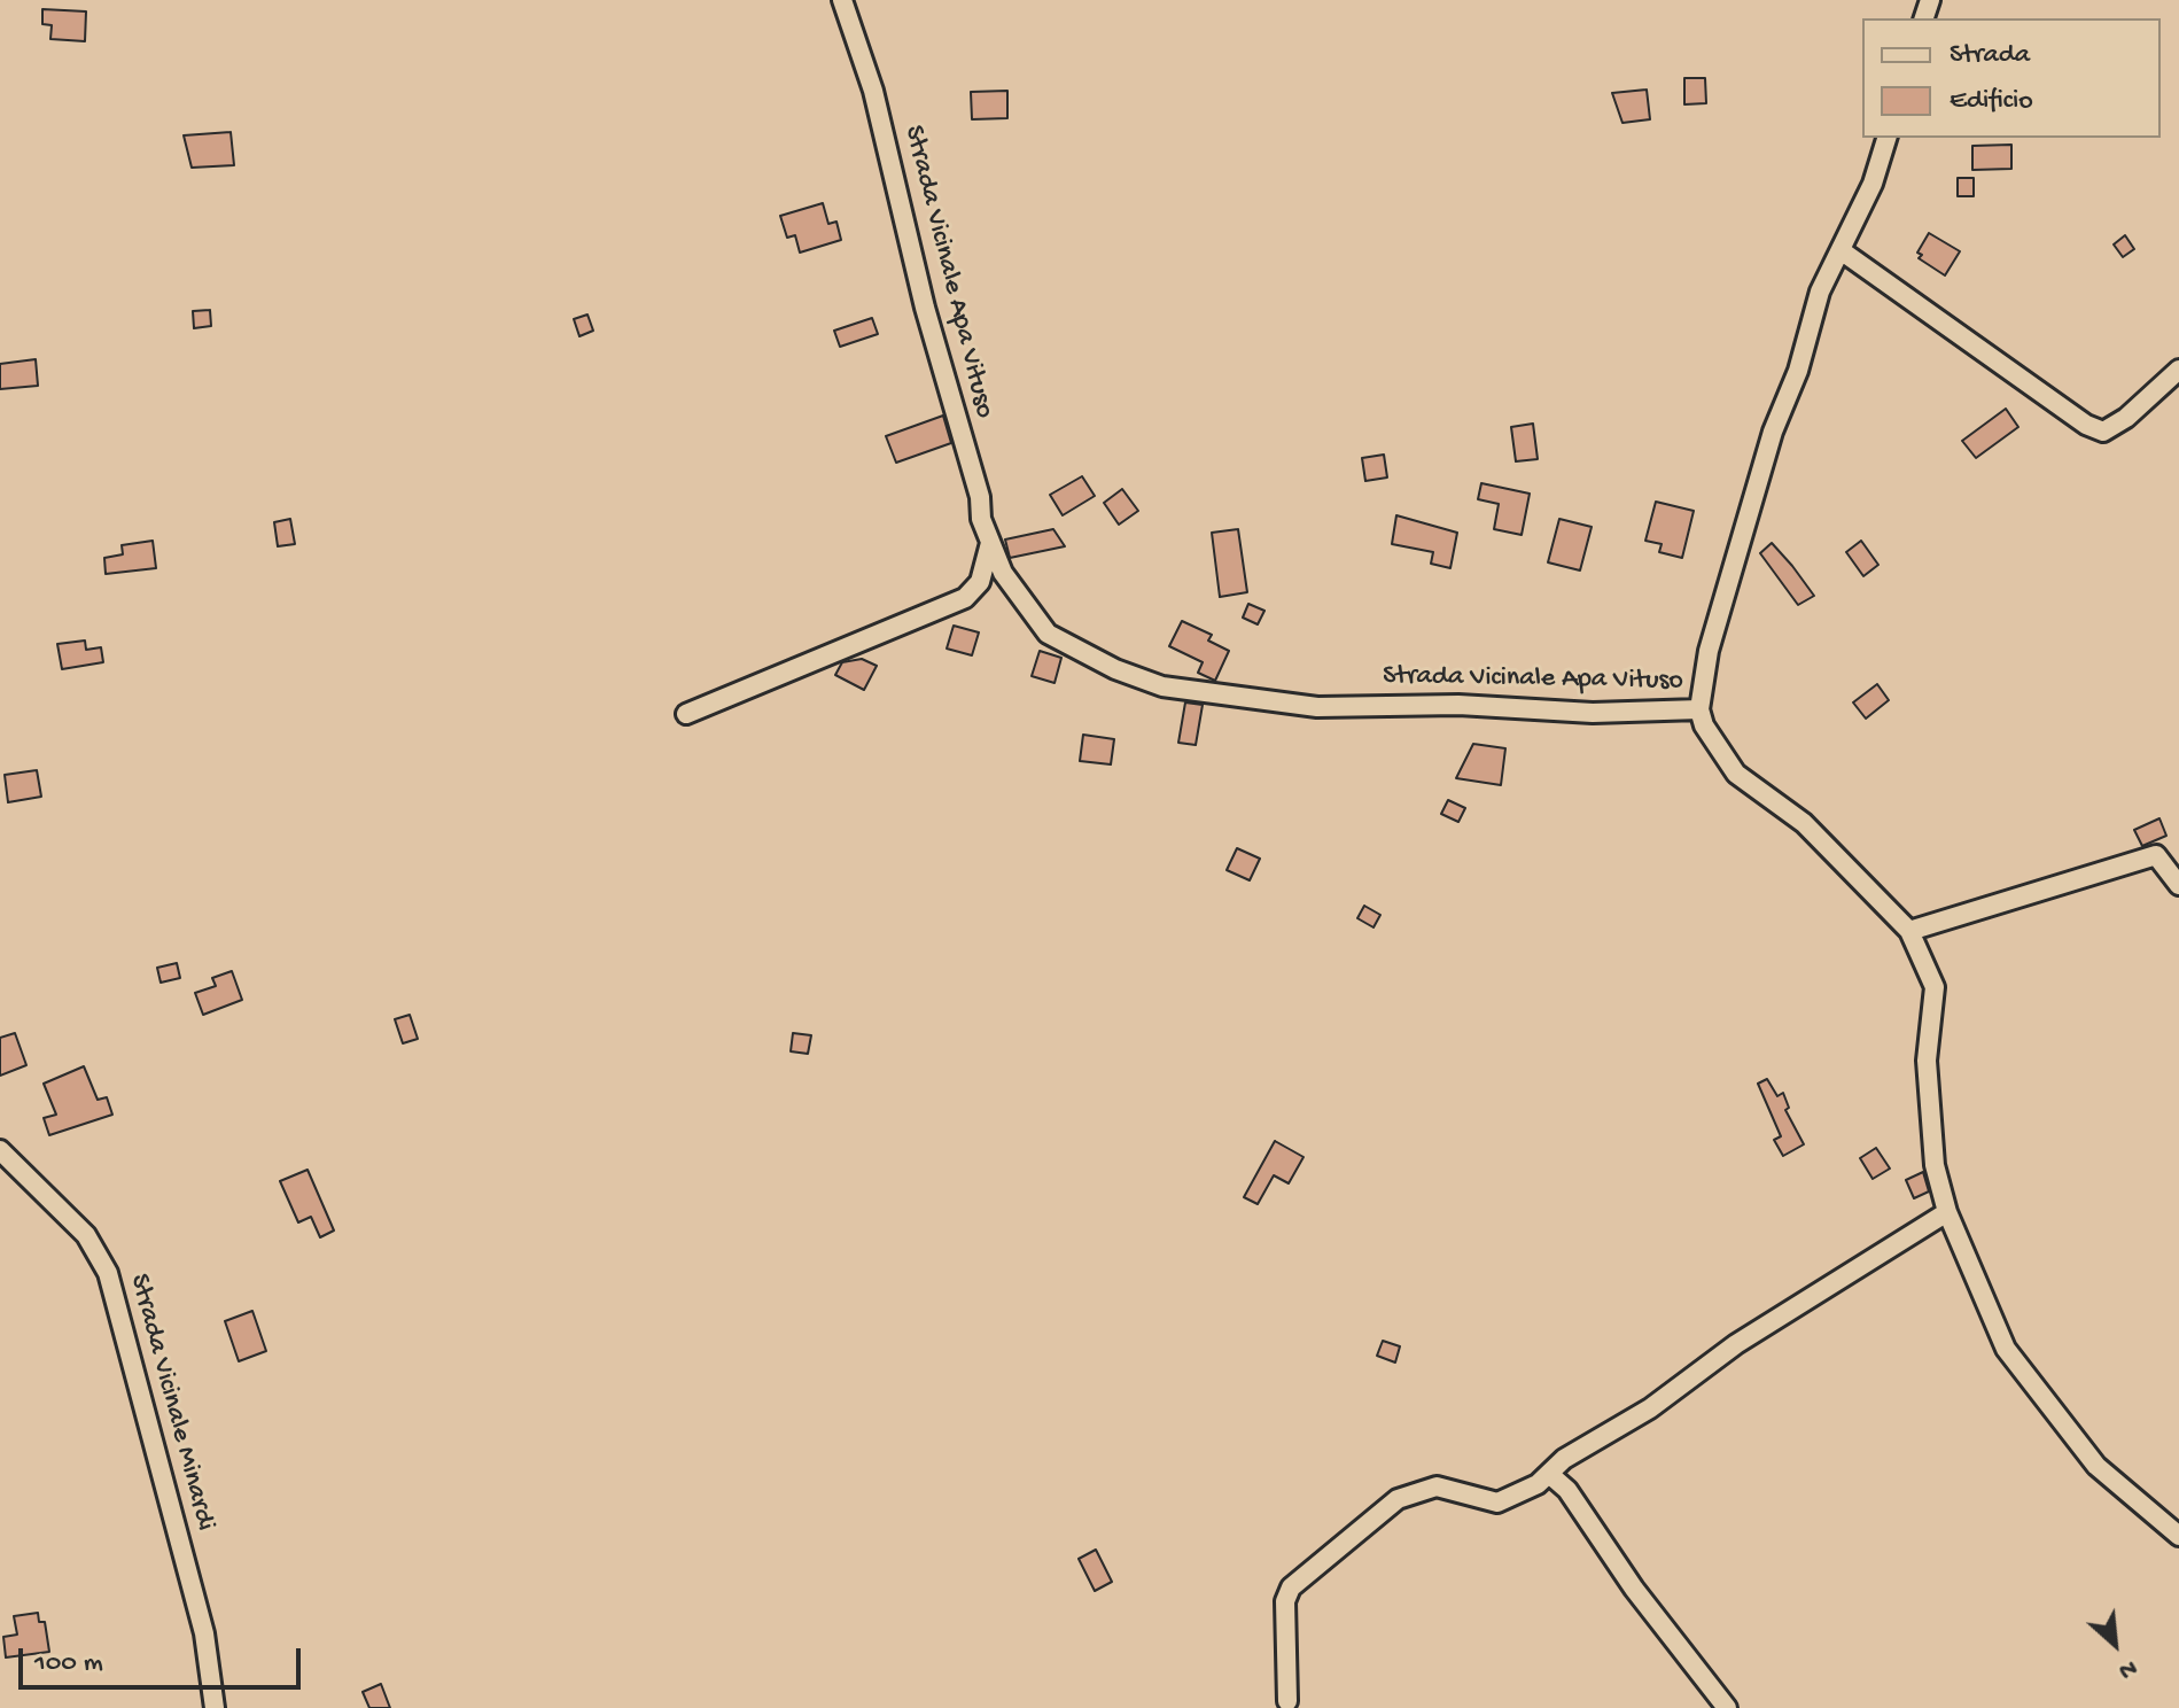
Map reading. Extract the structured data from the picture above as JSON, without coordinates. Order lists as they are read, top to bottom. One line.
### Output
{"streets":{"street":["Strada Vicinale Apa Vituso","Strada Vicinale Minardi"]},"legend":["Strada","Edificio"],"scale_bar":"100 m","north":"bottom right"}
